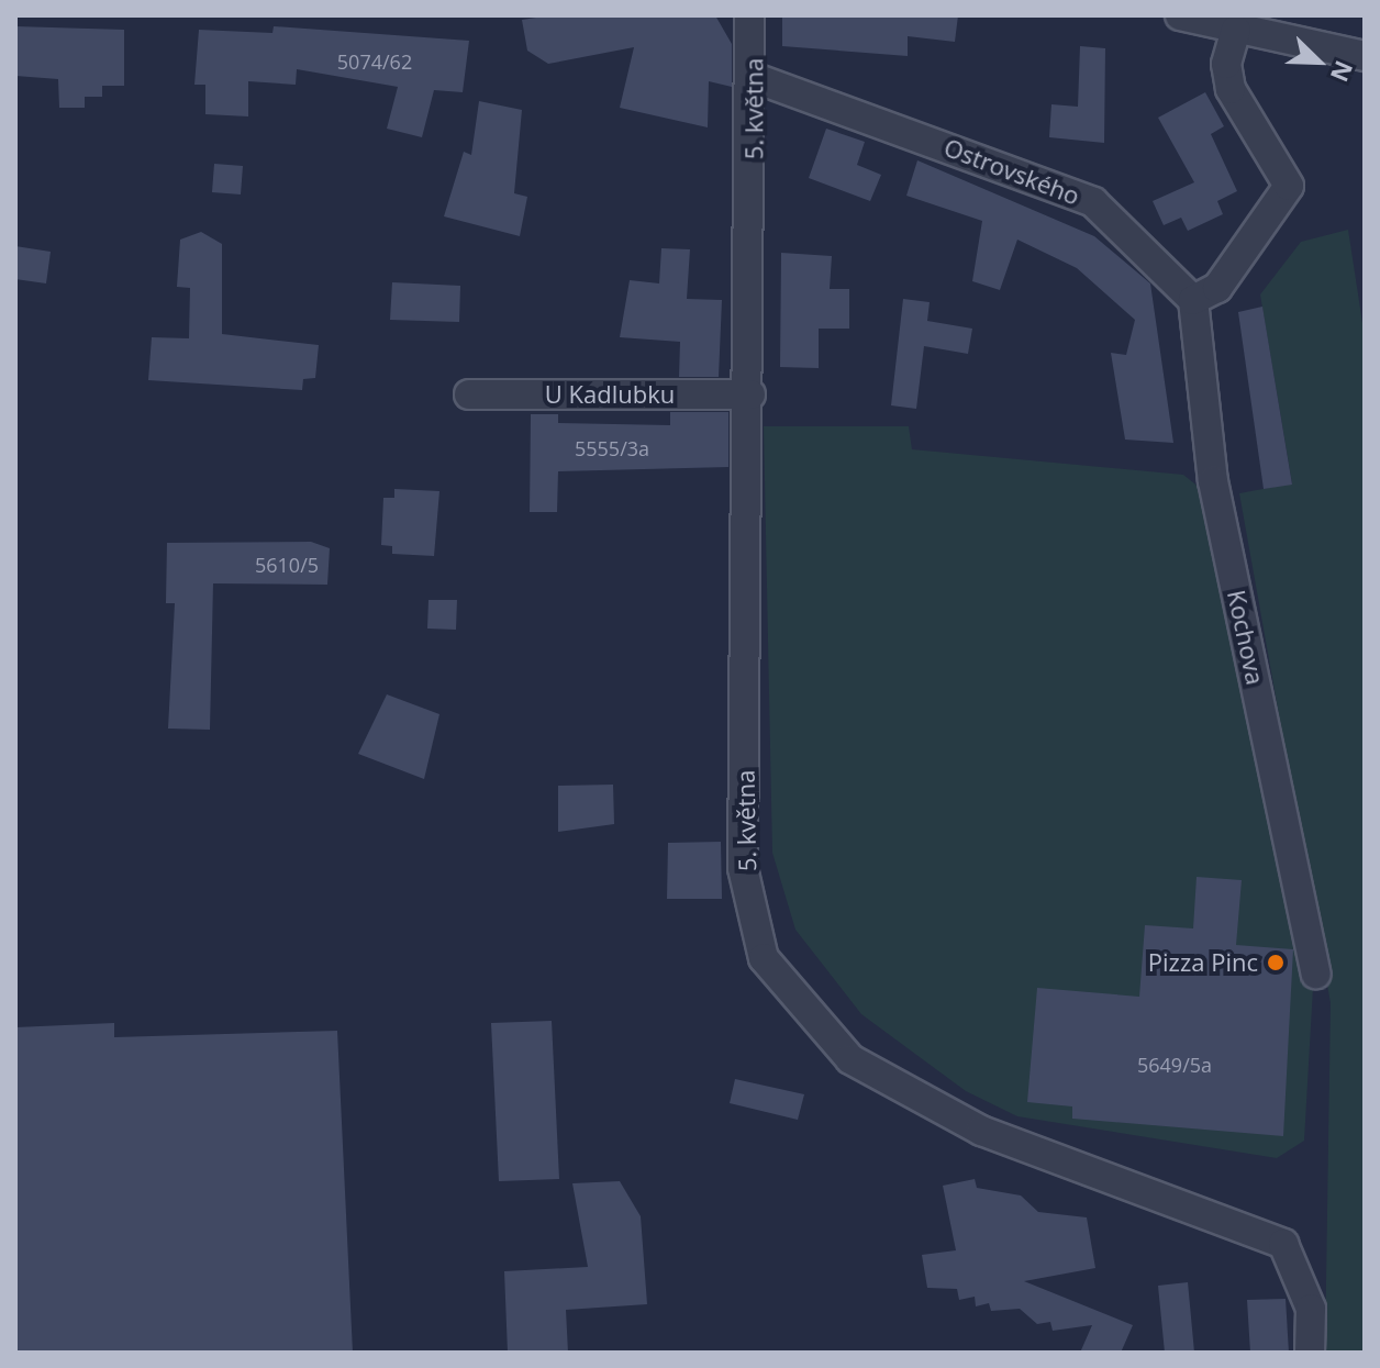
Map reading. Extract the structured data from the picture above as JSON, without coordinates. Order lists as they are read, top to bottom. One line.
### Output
{"streets":{"street":["5. května","Ostrovského","U Kadlubku","Kochova"]},"crossings":[["5. května","Ostrovského"],["5. května","U Kadlubku"],["Ostrovského","Kochova"]],"places":["Pizza Pinc"],"house_numbers":["5074/62","5555/3a","5610/5","5649/5a"],"north":"bottom right"}
